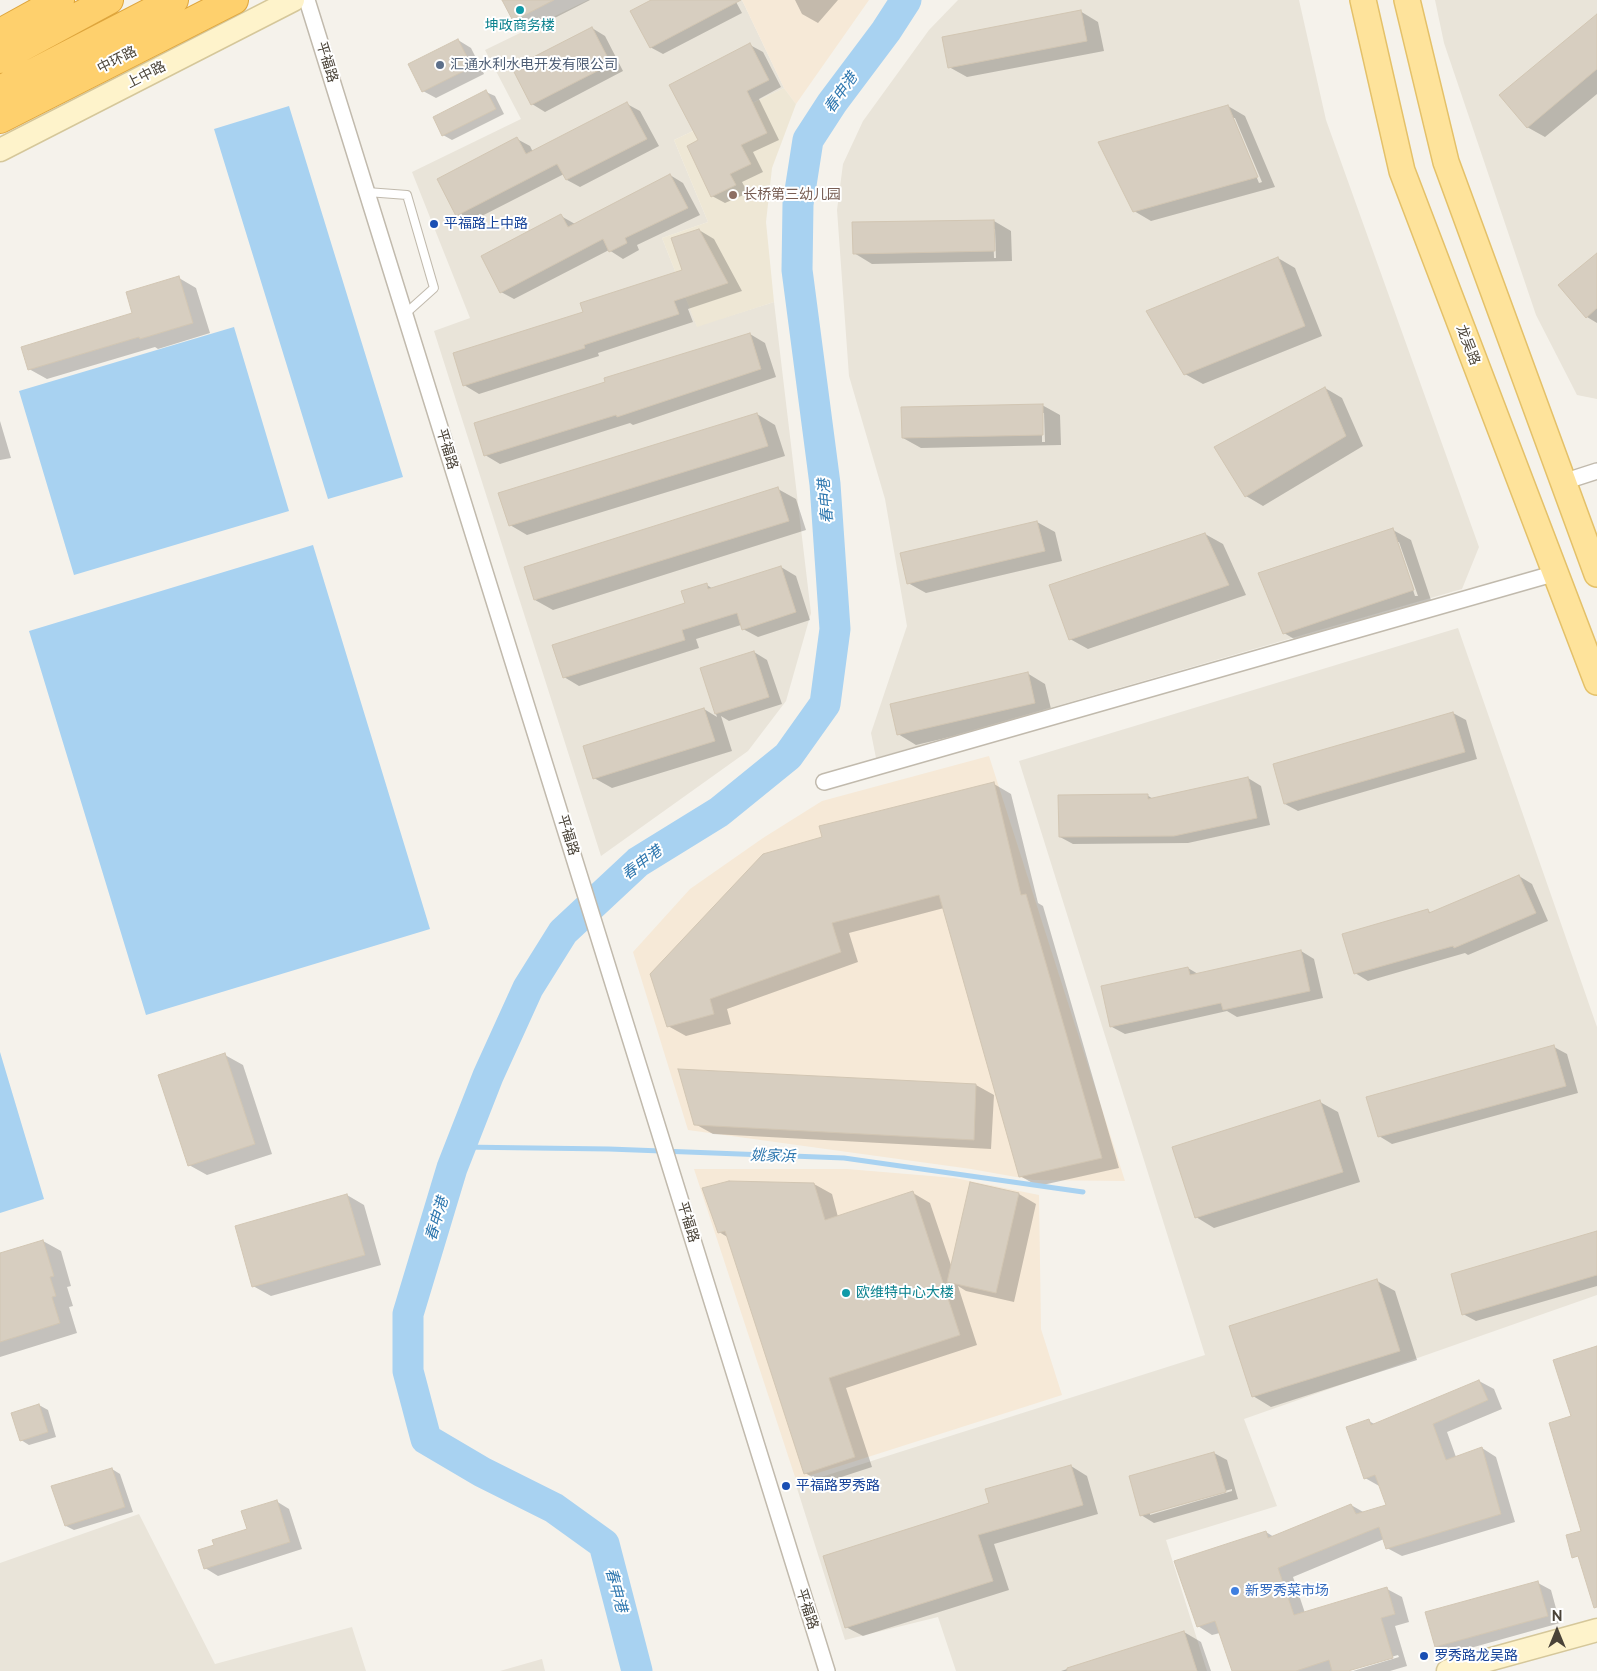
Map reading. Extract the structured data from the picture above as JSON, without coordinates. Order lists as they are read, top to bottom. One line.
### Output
{"streets":{"highway":["中环路"],"main road":["上中路","龙吴路"],"street":["平福路"]},"water":["春申港","姚家浜"],"places":["坤政商务楼","汇通水利水电开发有限公司","长桥第三幼儿园","平福路上中路","欧维特中心大楼","平福路罗秀路","新罗秀菜市场","罗秀路龙吴路"],"north":"top"}
